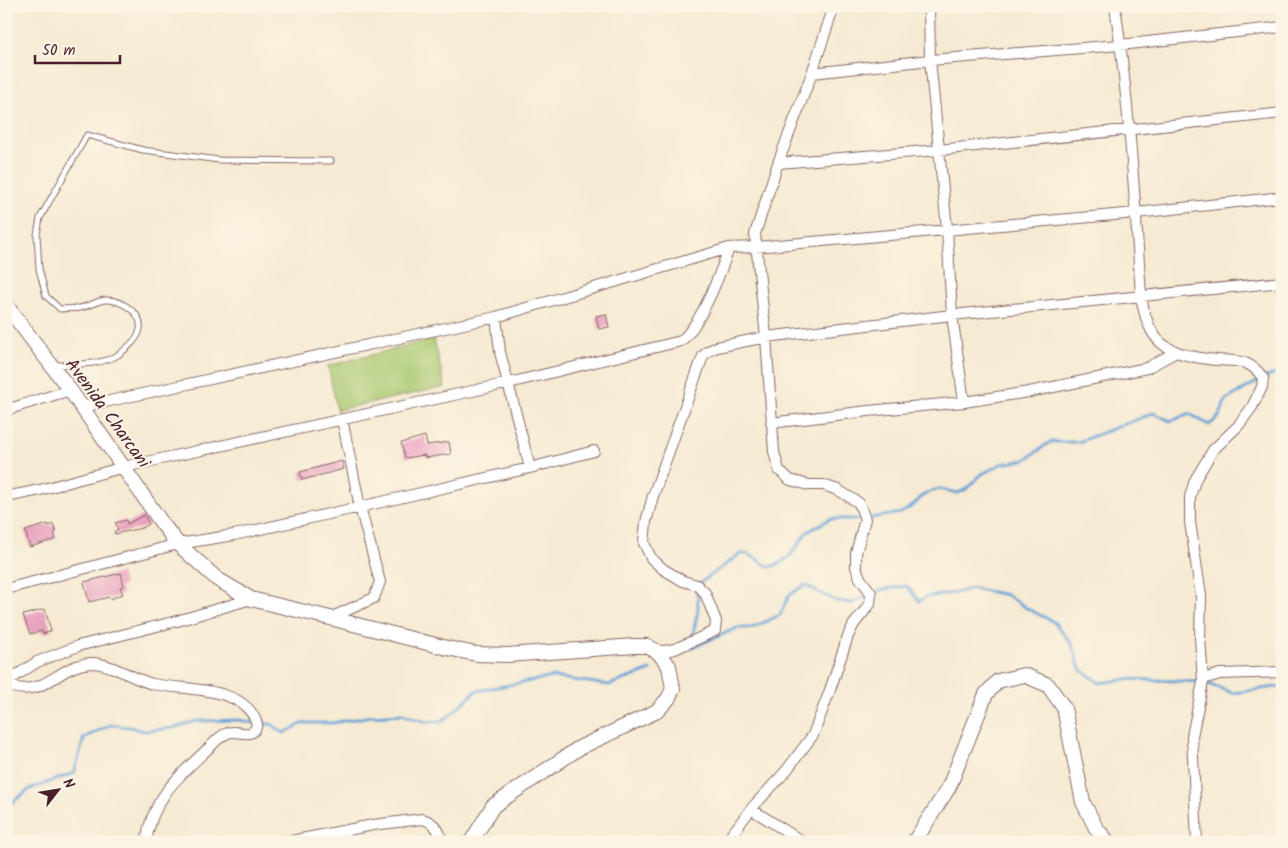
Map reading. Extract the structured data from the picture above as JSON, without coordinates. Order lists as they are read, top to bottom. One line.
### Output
{"streets":{"main road":["Avenida Charcani"]},"scale_bar":"50 m","north":"top right"}
